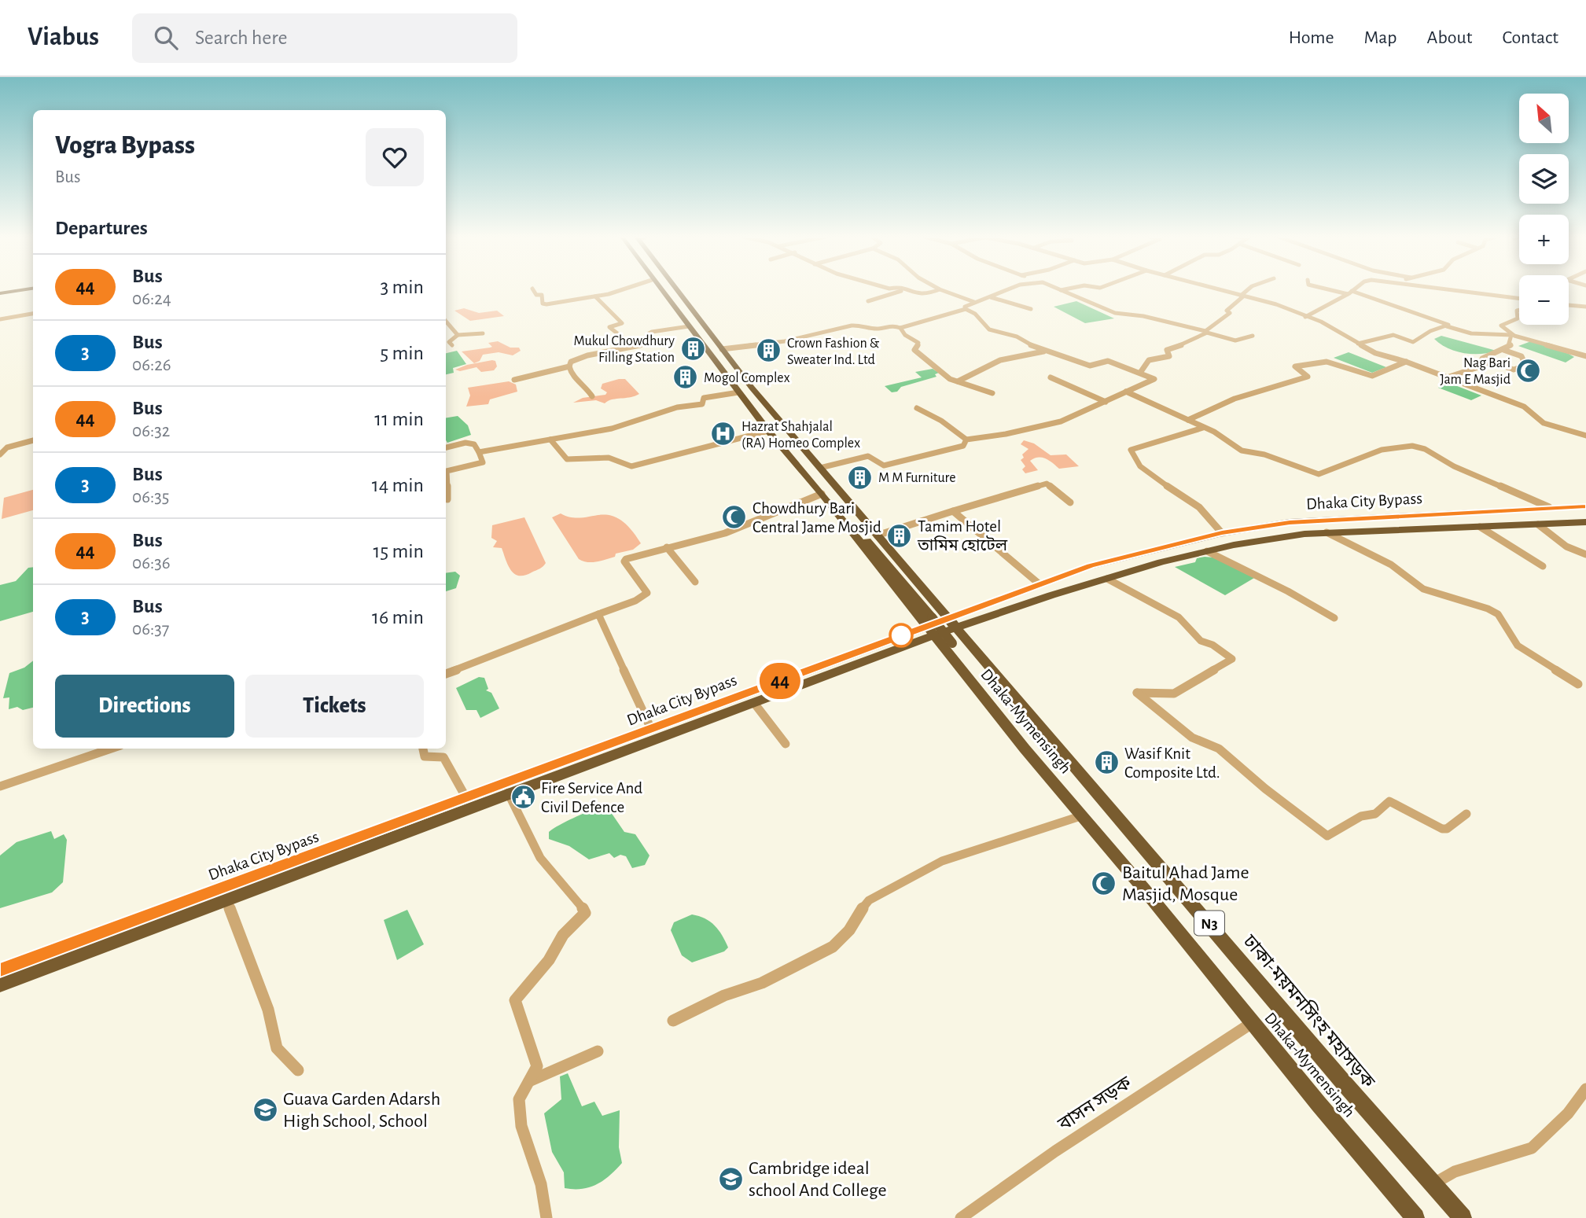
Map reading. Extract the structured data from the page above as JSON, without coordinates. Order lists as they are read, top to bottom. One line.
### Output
{"streets":{"highway":["Dhaka City Bypass","Dhaka-Mymensingh","N3","ঢাকা-ময়মনসিংহ মহাসড়ক"],"street":["বাসন সড়ক"]},"crossings":[["Dhaka City Bypass","Dhaka-Mymensingh"],["Dhaka City Bypass","N3"],["Dhaka City Bypass","ঢাকা-ময়মনসিংহ মহাসড়ক"],["Dhaka-Mymensingh","বাসন সড়ক"],["N3","ঢাকা-ময়মনসিংহ মহাসড়ক"]],"places":{"building":["Mukul Chowdhury Filling Station","Crown Fashion & Sweater Ind. Ltd","Mogol Complex","M M Furniture","Tamim Hotel তামিম হোটেল","Wasif Knit Composite Ltd."],"mosque":["Nag Bari Jam E Masjid","Chowdhury Bari Central Jame Mosjid","Baitul Ahad Jame Masjid, Mosque"],"hospital":["Hazrat Shahjalal (RA) Homeo Complex"],"public building":["Fire Service And Civil Defence"],"school or university":["Guava Garden Adarsh High School, School","Cambridge ideal school And College"]},"lines":["bus line 44"],"north":"top left","page":{"header":"Viabus","search":"Search here","nav":["Home","Map","About","Contact"],"on_map":"44","map_buttons":["+","−"],"heading":[["Vogra Bypass","Bus"],"Departures"],"list":[{"mark":"44","name":"Bus","note":"06:24","value":"3 min"},{"mark":"3","name":"Bus","note":"06:26","value":"5 min"},{"mark":"44","name":"Bus","note":"06:32","value":"11 min"},{"mark":"3","name":"Bus","note":"06:35","value":"14 min"},{"mark":"44","name":"Bus","note":"06:36","value":"15 min"},{"mark":"3","name":"Bus","note":"06:37","value":"16 min"}],"buttons":["Directions","Tickets"]}}
